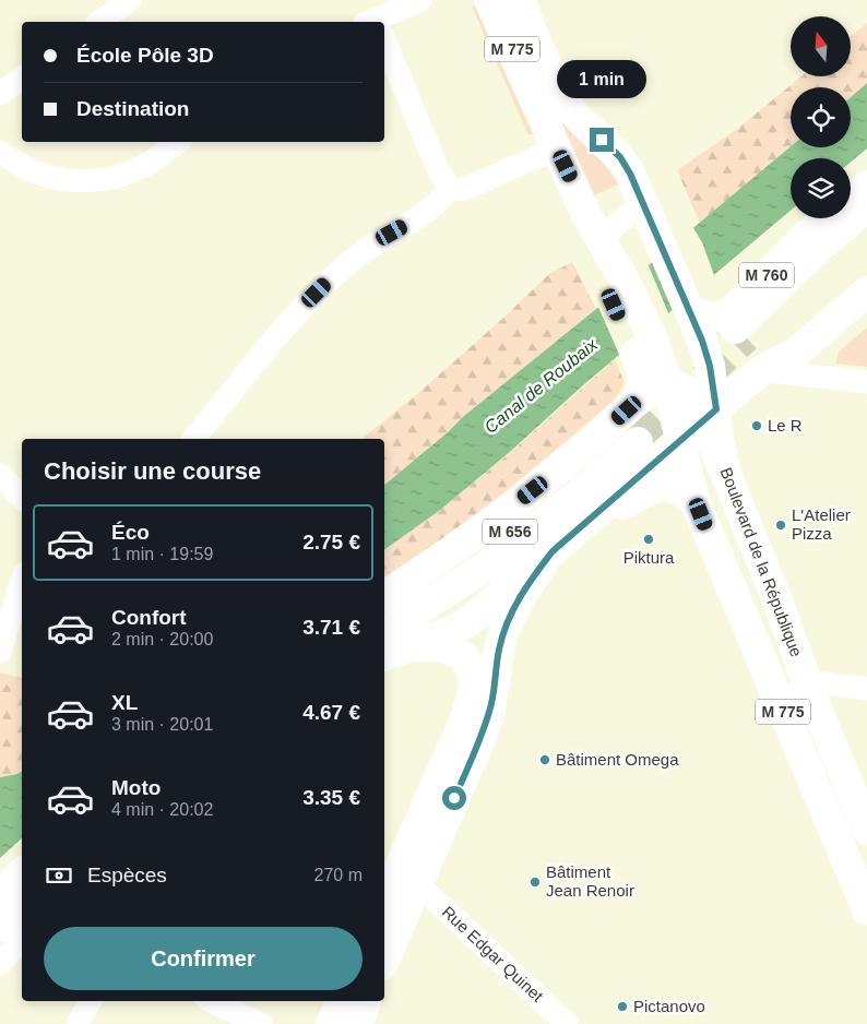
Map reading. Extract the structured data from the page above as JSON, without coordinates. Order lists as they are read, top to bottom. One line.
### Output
{"streets":{"main road":["M 775","M 760","M 656","Boulevard de la République"],"street":["Rue Edgar Quinet"]},"crossings":[["M 775","M 760"],["M 775","Boulevard de la République"]],"water":["Canal de Roubaix"],"places":["Le R","L'Atelier Pizza","Piktura","Bâtiment Omega","Bâtiment Jean Renoir","Pictanovo"],"north":"top","page":{"banner":["École Pôle 3D","Destination"],"bubble":"1 min","heading":"Choisir une course","list":[{"name":"Éco","note":"1 min · 19:59","value":"2.75 €"},{"name":"Confort","note":"2 min · 20:00","value":"3.71 €"},{"name":"XL","note":"3 min · 20:01","value":"4.67 €"},{"name":"Moto","note":"4 min · 20:02","value":"3.35 €"}],"pay":["Espèces","270 m"],"buttons":"Confirmer"}}
